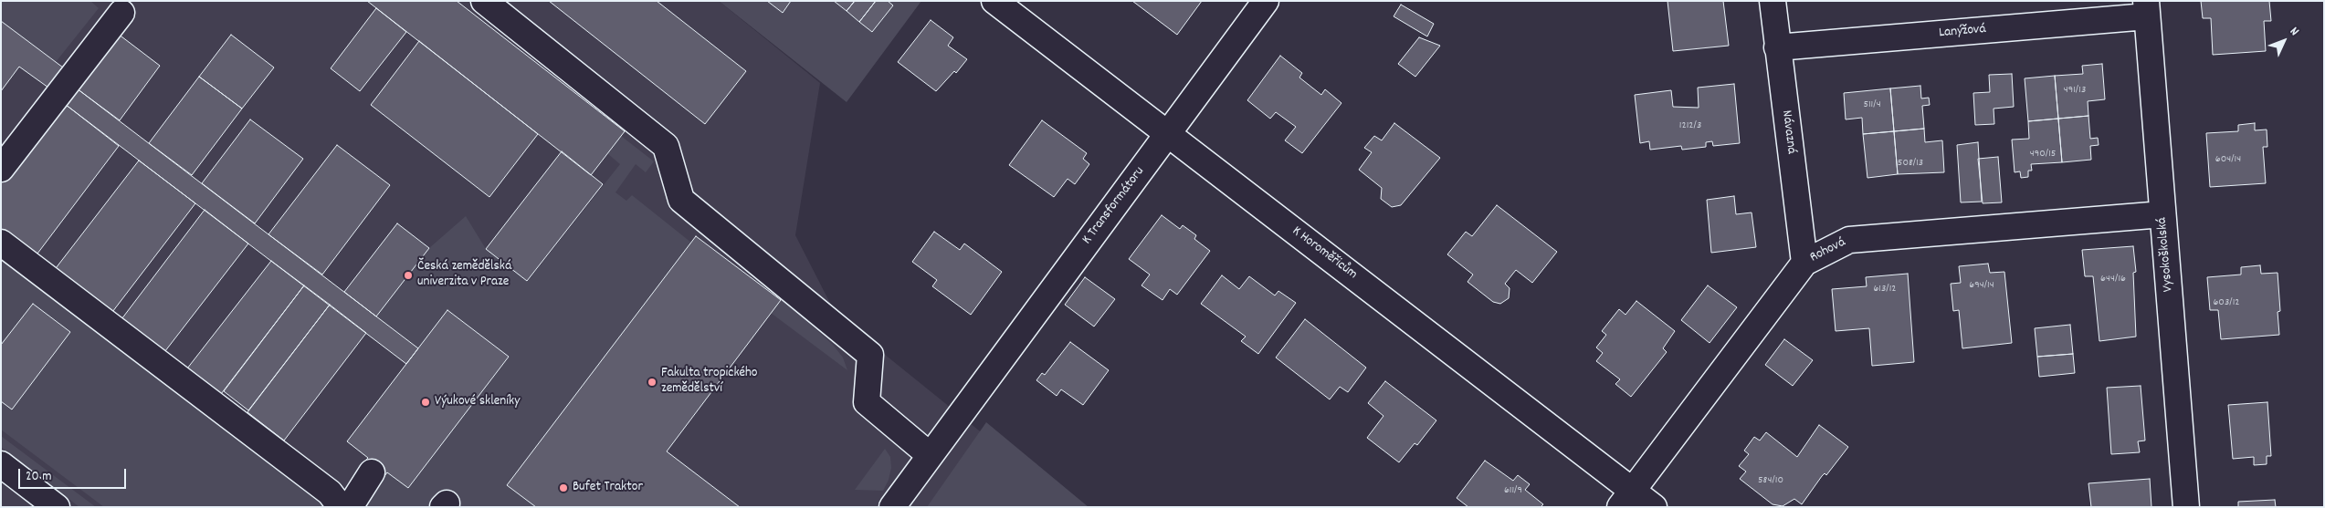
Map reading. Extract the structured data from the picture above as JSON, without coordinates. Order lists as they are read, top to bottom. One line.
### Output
{"streets":{"street":["Lanýžová","Návazná","K Transformátoru","Rohová","K Horoměřicům","Vysokoškolská"]},"crossings":[["Lanýžová","Návazná"],["Lanýžová","Vysokoškolská"],["Návazná","Rohová"],["K Transformátoru","K Horoměřicům"],["Rohová","K Horoměřicům"],["Rohová","Vysokoškolská"]],"places":["Česká zemědělská univerzita v Praze","Fakulta tropického zemědělství","Výukové skleníky","Bufet Traktor"],"house_numbers":["491/13","511/4","1212/3","490/15","604/14","508/13","644/16","694/14","613/12","603/12","584/10","611/9"],"scale_bar":"20 m","north":"top right"}
